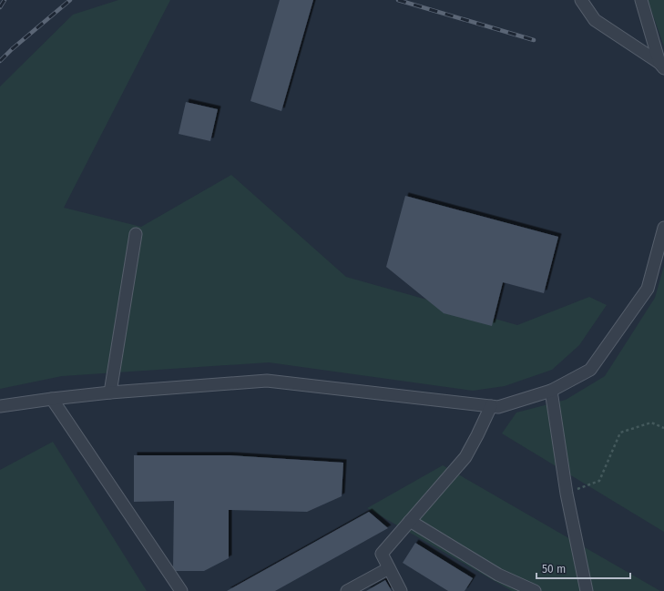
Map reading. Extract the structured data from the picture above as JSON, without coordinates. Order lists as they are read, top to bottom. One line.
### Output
{"scale_bar":"50 m"}
